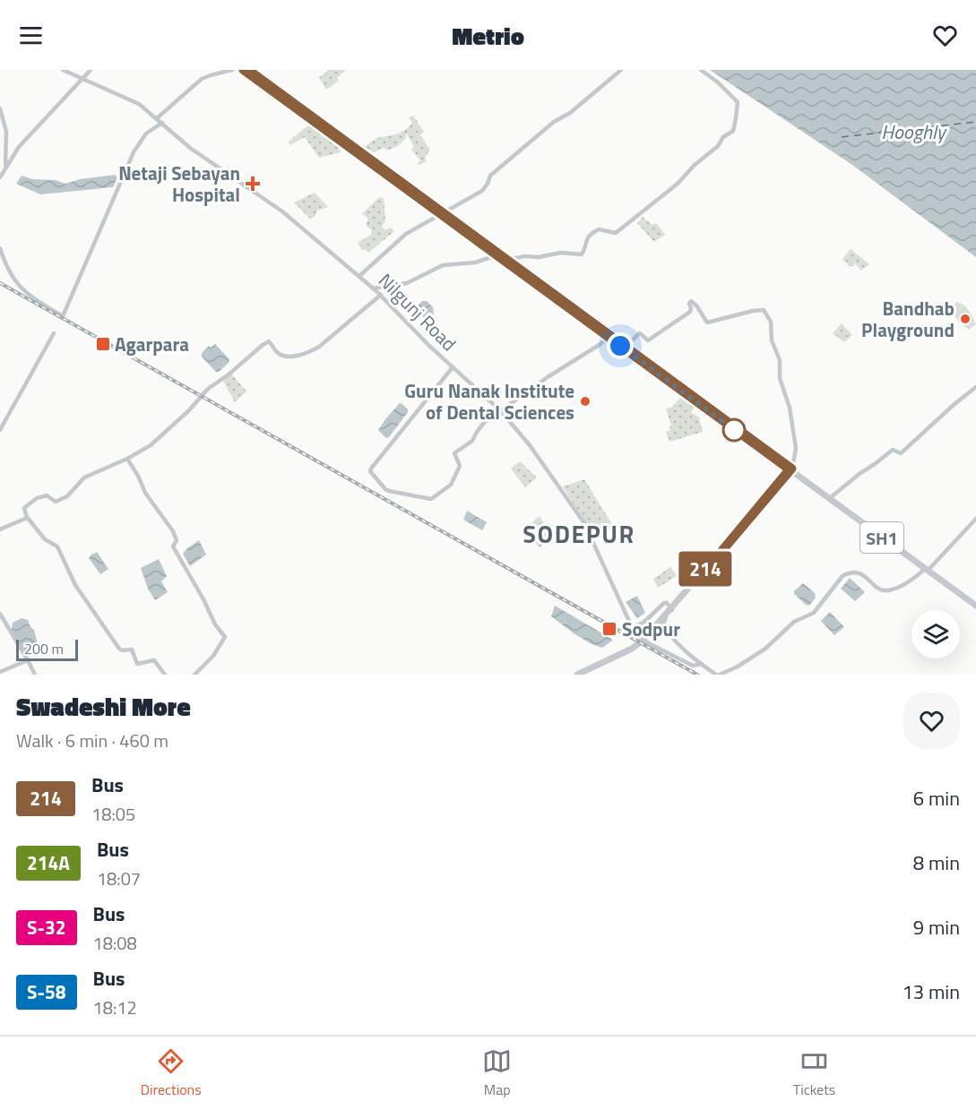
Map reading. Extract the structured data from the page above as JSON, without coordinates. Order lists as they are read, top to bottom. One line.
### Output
{"streets":{"main road":["SH1"],"street":["Nilgunj Road"]},"districts":["SODEPUR"],"water":["Hooghly"],"places":{"health":["Netaji Sebayan Hospital"],"other":["Bandhab Playground","Guru Nanak Institute of Dental Sciences"],"transit":["Agarpara","Sodpur"]},"lines":["bus line 214"],"scale_bar":"200 m","page":{"header":"Metrio","on_map":"214","scale":"200 m","heading":["Swadeshi More","Walk · 6 min · 460 m"],"list":[{"mark":"214","name":"Bus","note":"18:05","value":"6 min"},{"mark":"214A","name":"Bus","note":"18:07","value":"8 min"},{"mark":"S-32","name":"Bus","note":"18:08","value":"9 min"},{"mark":"S-58","name":"Bus","note":"18:12","value":"13 min"}],"tabs":["Directions","Map","Tickets"]}}
